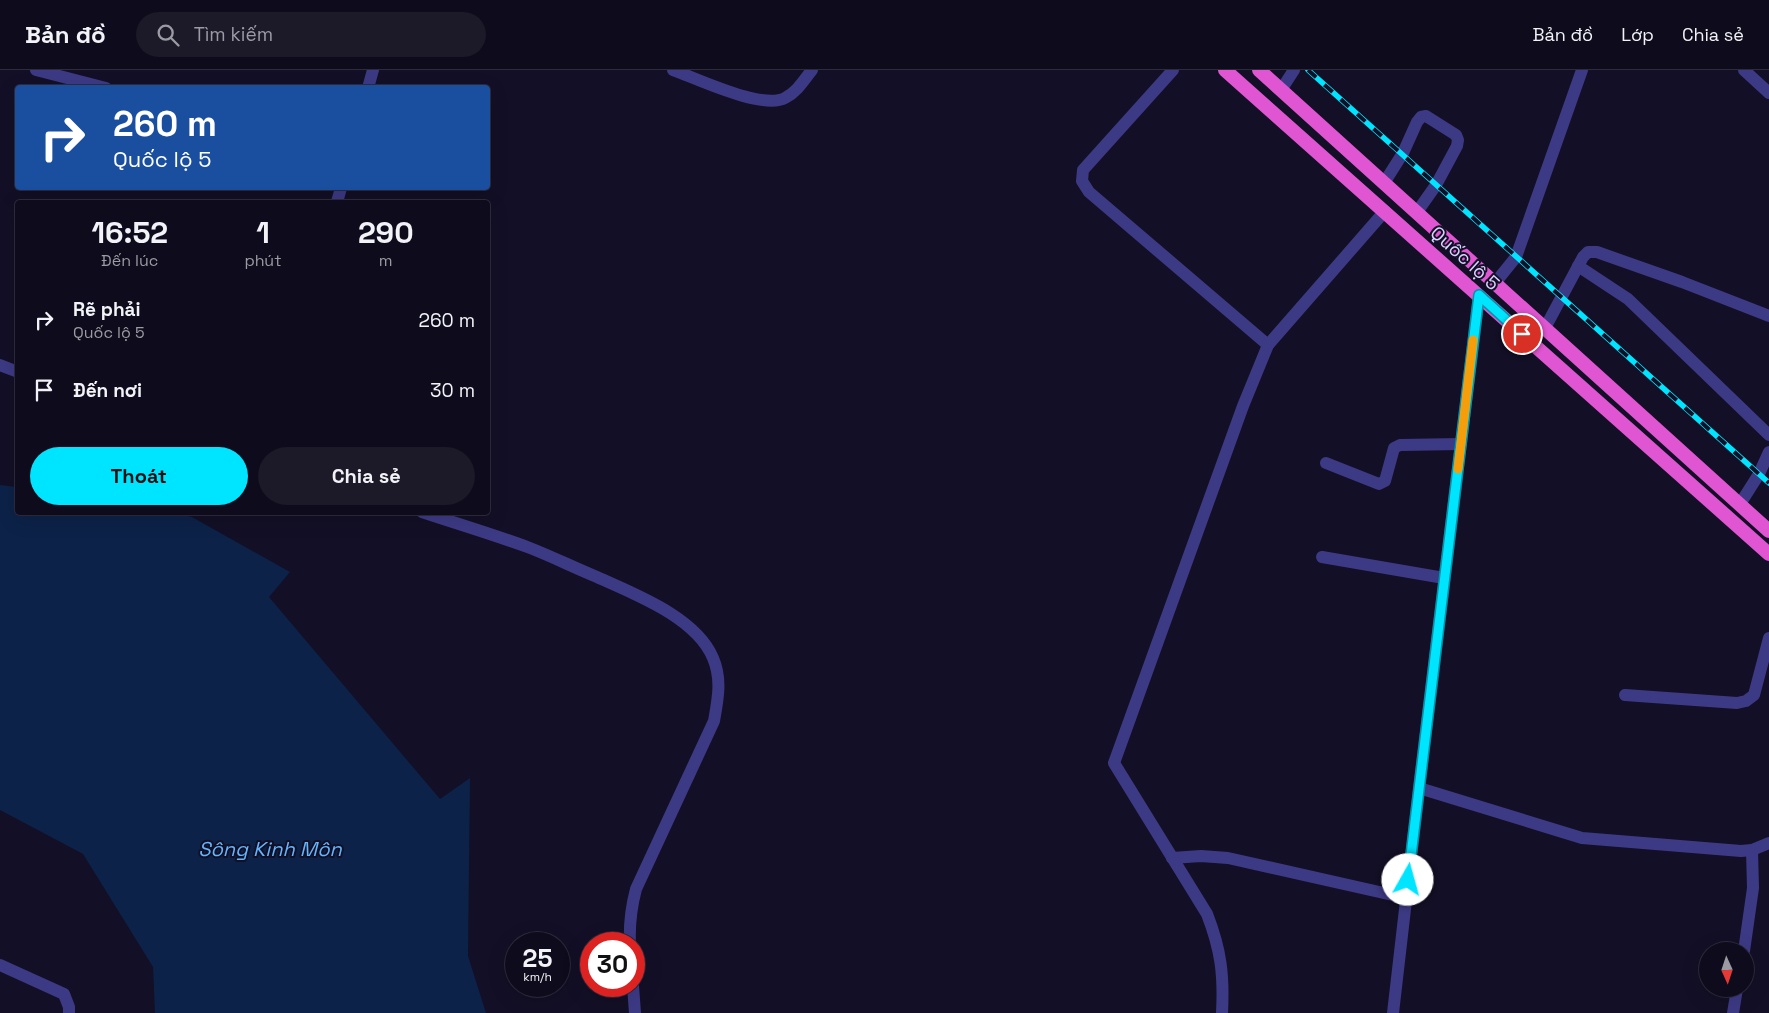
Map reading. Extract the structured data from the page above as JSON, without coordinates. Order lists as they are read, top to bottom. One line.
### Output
{"streets":{"highway":["Quốc lộ 5"]},"water":["Sông Kinh Môn"],"north":"bottom","page":{"header":"Bản đồ","search":"Tìm kiếm","nav":["Bản đồ","Lớp","Chia sẻ"],"turn":["260 m","Quốc lộ 5"],"eta":["16:52","Đến lúc","1","phút","290","m"],"list":[{"name":"Rẽ phải","note":"Quốc lộ 5","value":"260 m"},{"name":"Đến nơi","value":"30 m"}],"buttons":["Thoát","Chia sẻ"],"speed":"25 km/h","limit":"30"}}
